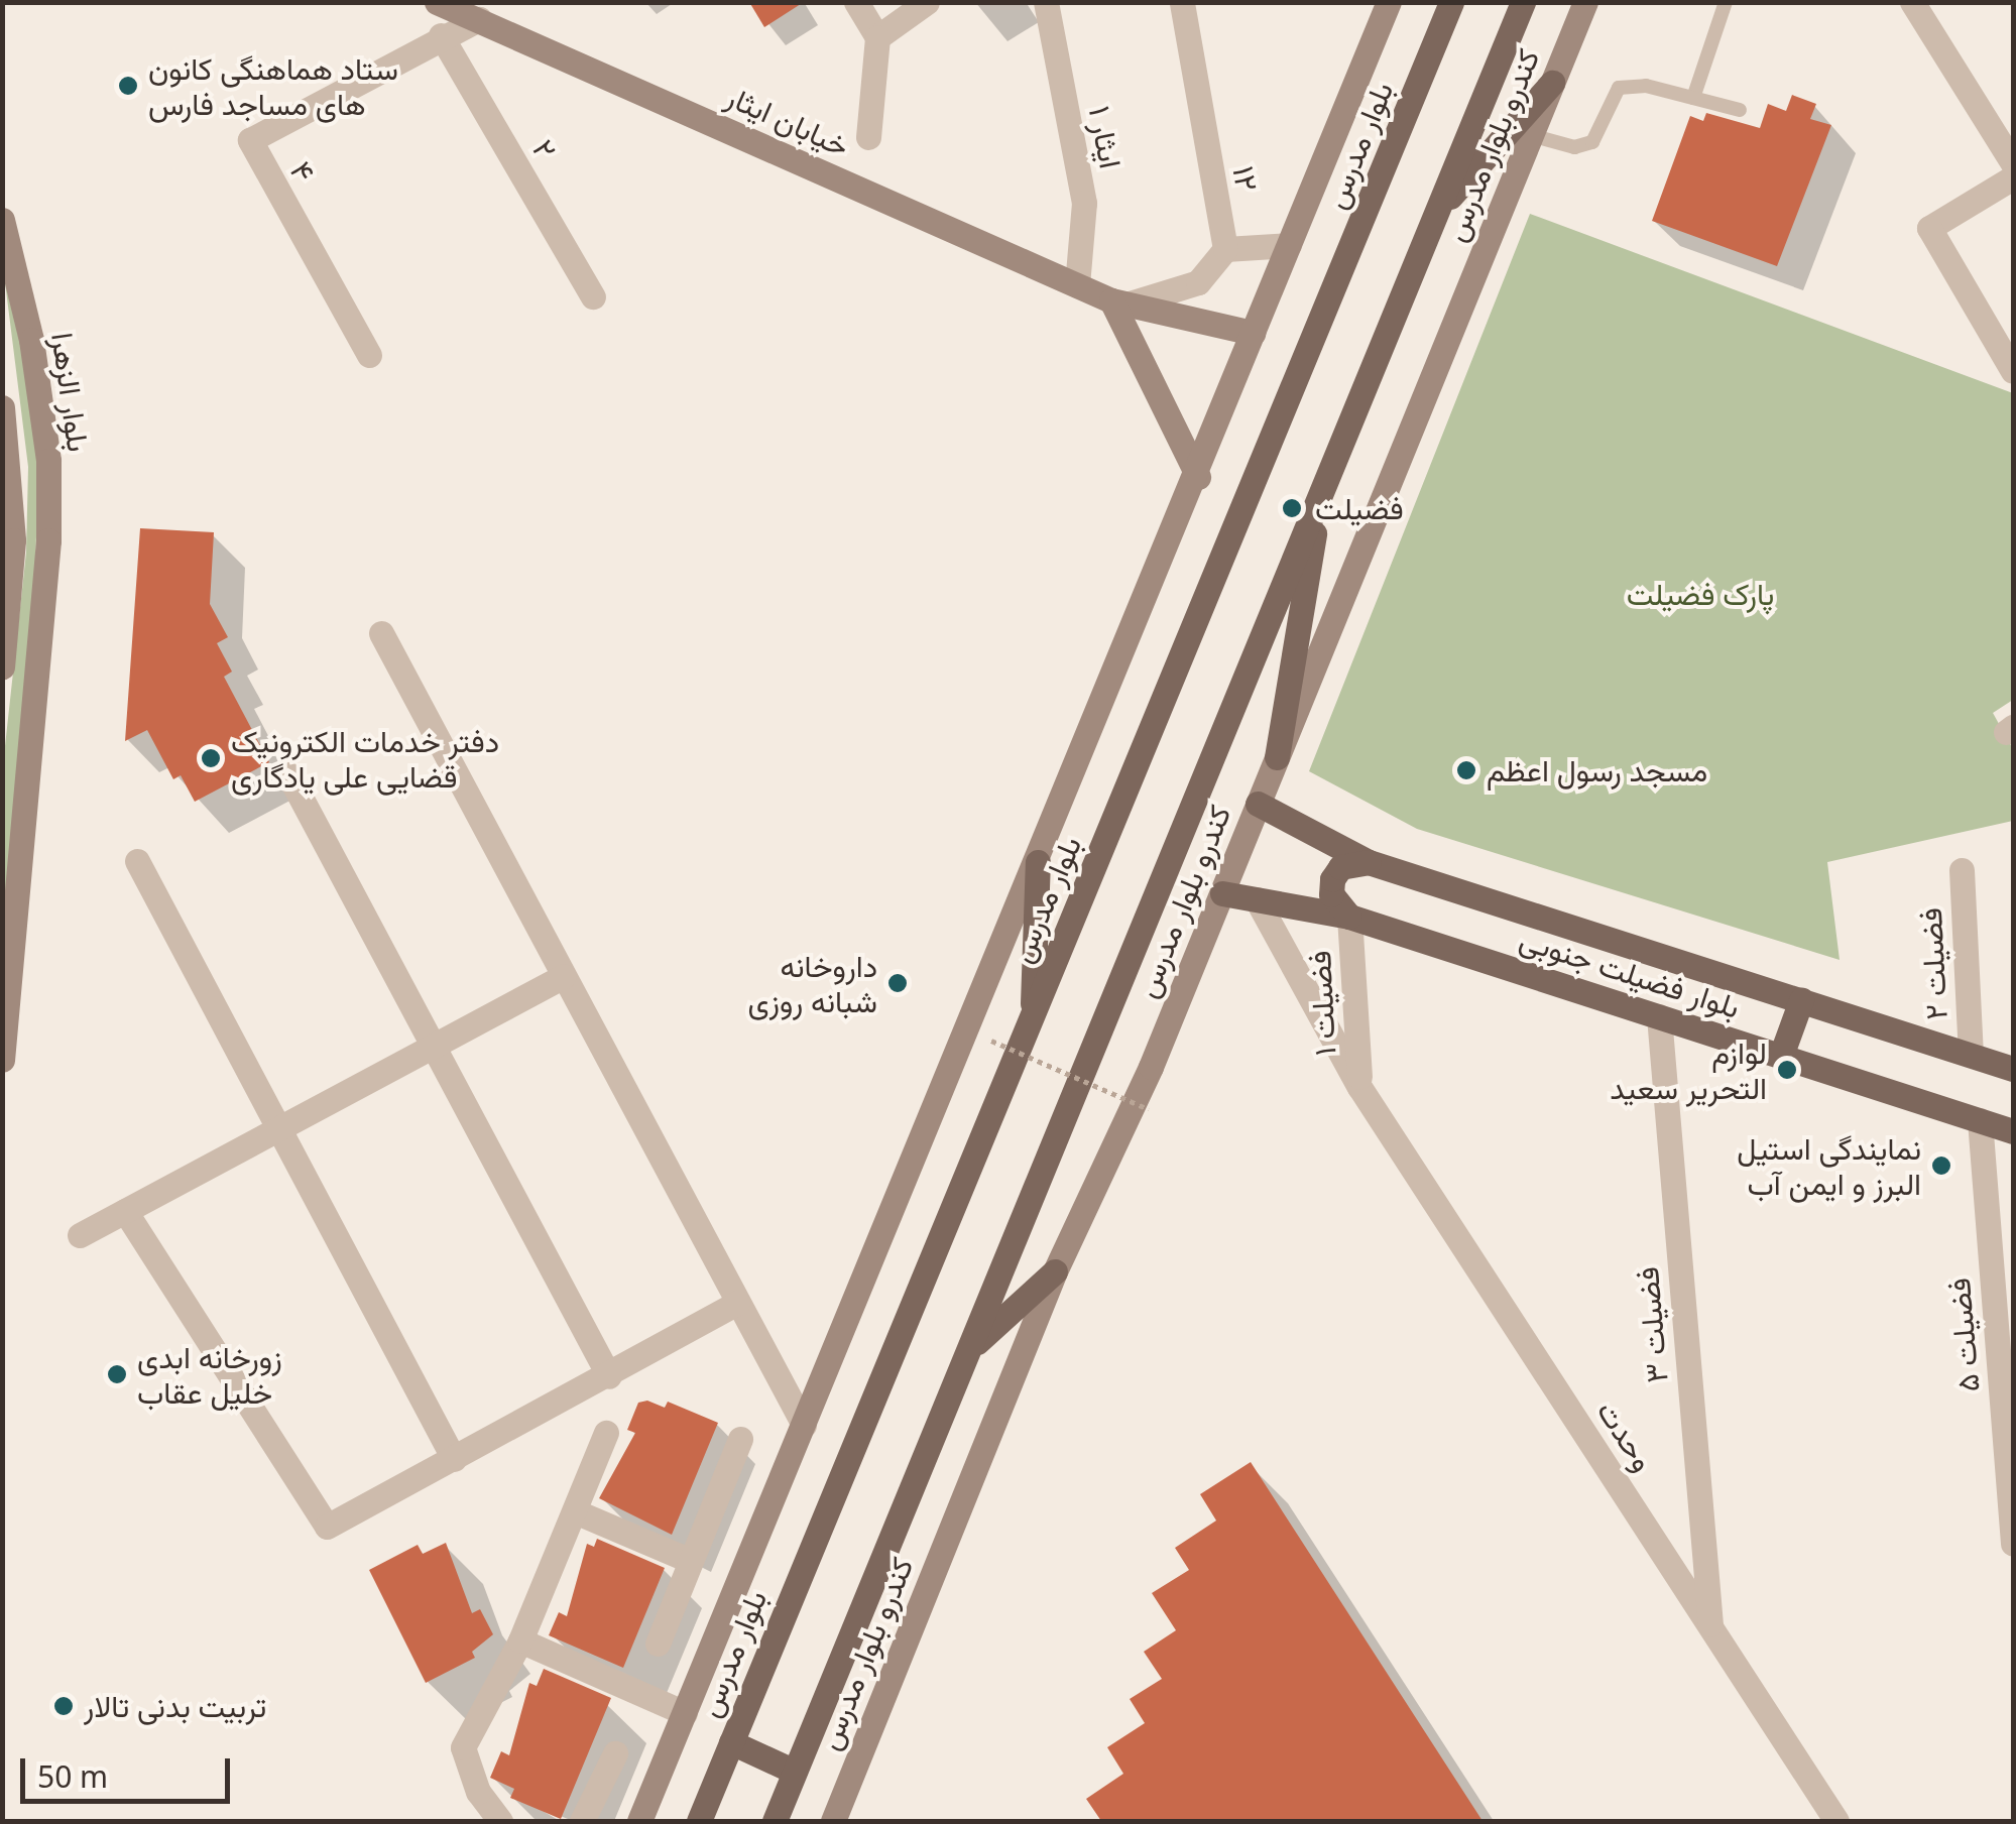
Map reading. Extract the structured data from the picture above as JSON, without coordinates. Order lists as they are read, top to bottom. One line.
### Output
{"streets":{"main road":["خیابان ایثار","بلوار مدرس","کندرو بلوار مدرس","بلوار الزهرا","بلوار فضیلت جنوبی"],"street":["ایثار ۱","۲","۴","۱۲","فضیلت ۲","فضیلت ۱","فضیلت ۳","فضیلت ۵","وحدت"]},"crossings":[["خیابان ایثار","ایثار ۱"],["خیابان ایثار","۴"],["کندرو بلوار مدرس","بلوار فضیلت جنوبی"],["۲","۴"],["فضیلت ۲","بلوار فضیلت جنوبی"],["بلوار فضیلت جنوبی","فضیلت ۱"],["بلوار فضیلت جنوبی","فضیلت ۳"],["بلوار فضیلت جنوبی","فضیلت ۵"],["بلوار فضیلت جنوبی","وحدت"],["فضیلت ۱","وحدت"],["فضیلت ۳","وحدت"]],"parks":["پارک فضیلت"],"places":["ستاد هماهنگی کانون های مساجد فارس","فضیلت","دفتر خدمات الکترونیک قضایی علی یادگاری","مسجد رسول اعظم","داروخانه شبانه روزی","لوازم التحریر سعید","نمایندگی استيل البرز و ایمن آب","زورخانه ابدی خلیل عقاب","تربیت بدنی تالار"],"scale_bar":"50 m"}
